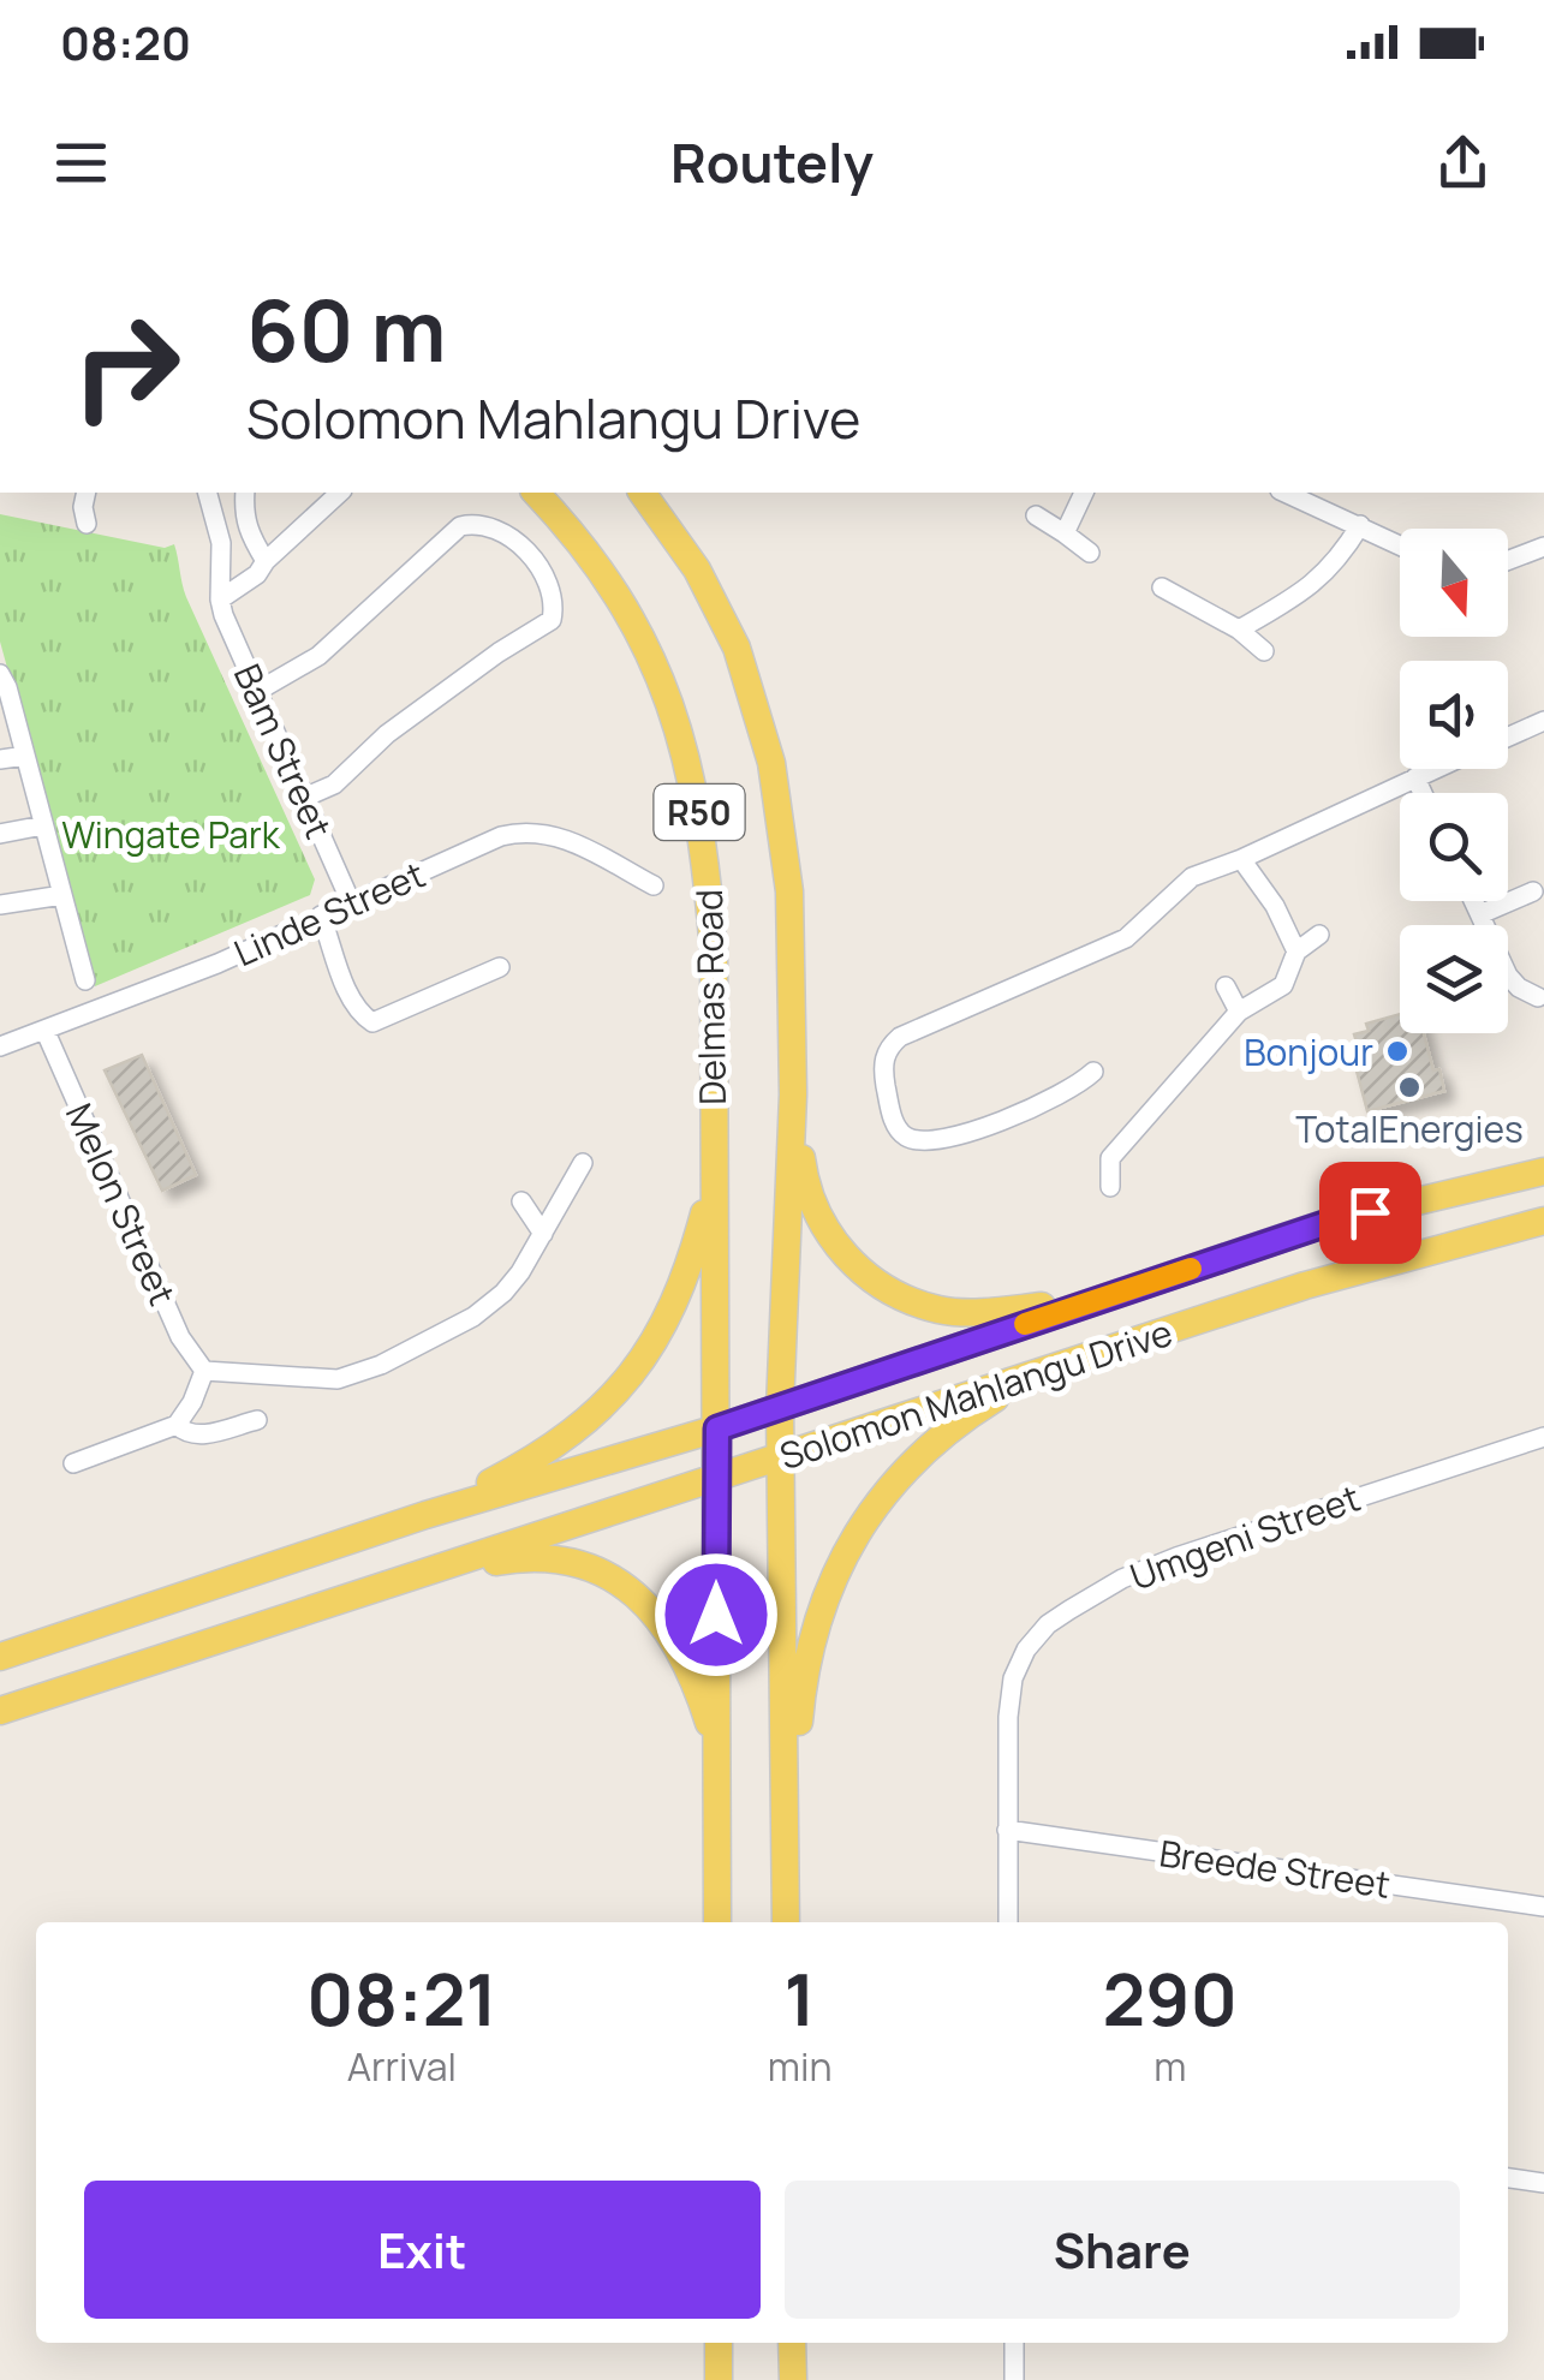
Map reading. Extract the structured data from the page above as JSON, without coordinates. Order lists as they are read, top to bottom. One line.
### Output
{"streets":{"main road":["R50","Delmas Road","Solomon Mahlangu Drive"],"street":["Bam Street","Linde Street","Melon Street","Umgeni Street","Breede Street"]},"crossings":[["Bam Street","Linde Street"],["R50","Delmas Road"],["R50","Solomon Mahlangu Drive"],["Linde Street","Melon Street"],["Delmas Road","Solomon Mahlangu Drive"],["Umgeni Street","Breede Street"]],"parks":["Wingate Park"],"places":["Bonjour","TotalEnergies"],"north":"bottom","page":{"status":"08:20","header":"Routely","turn":["60 m","Solomon Mahlangu Drive"],"eta":["08:21","Arrival","1","min","290","m"],"buttons":["Exit","Share"]}}
